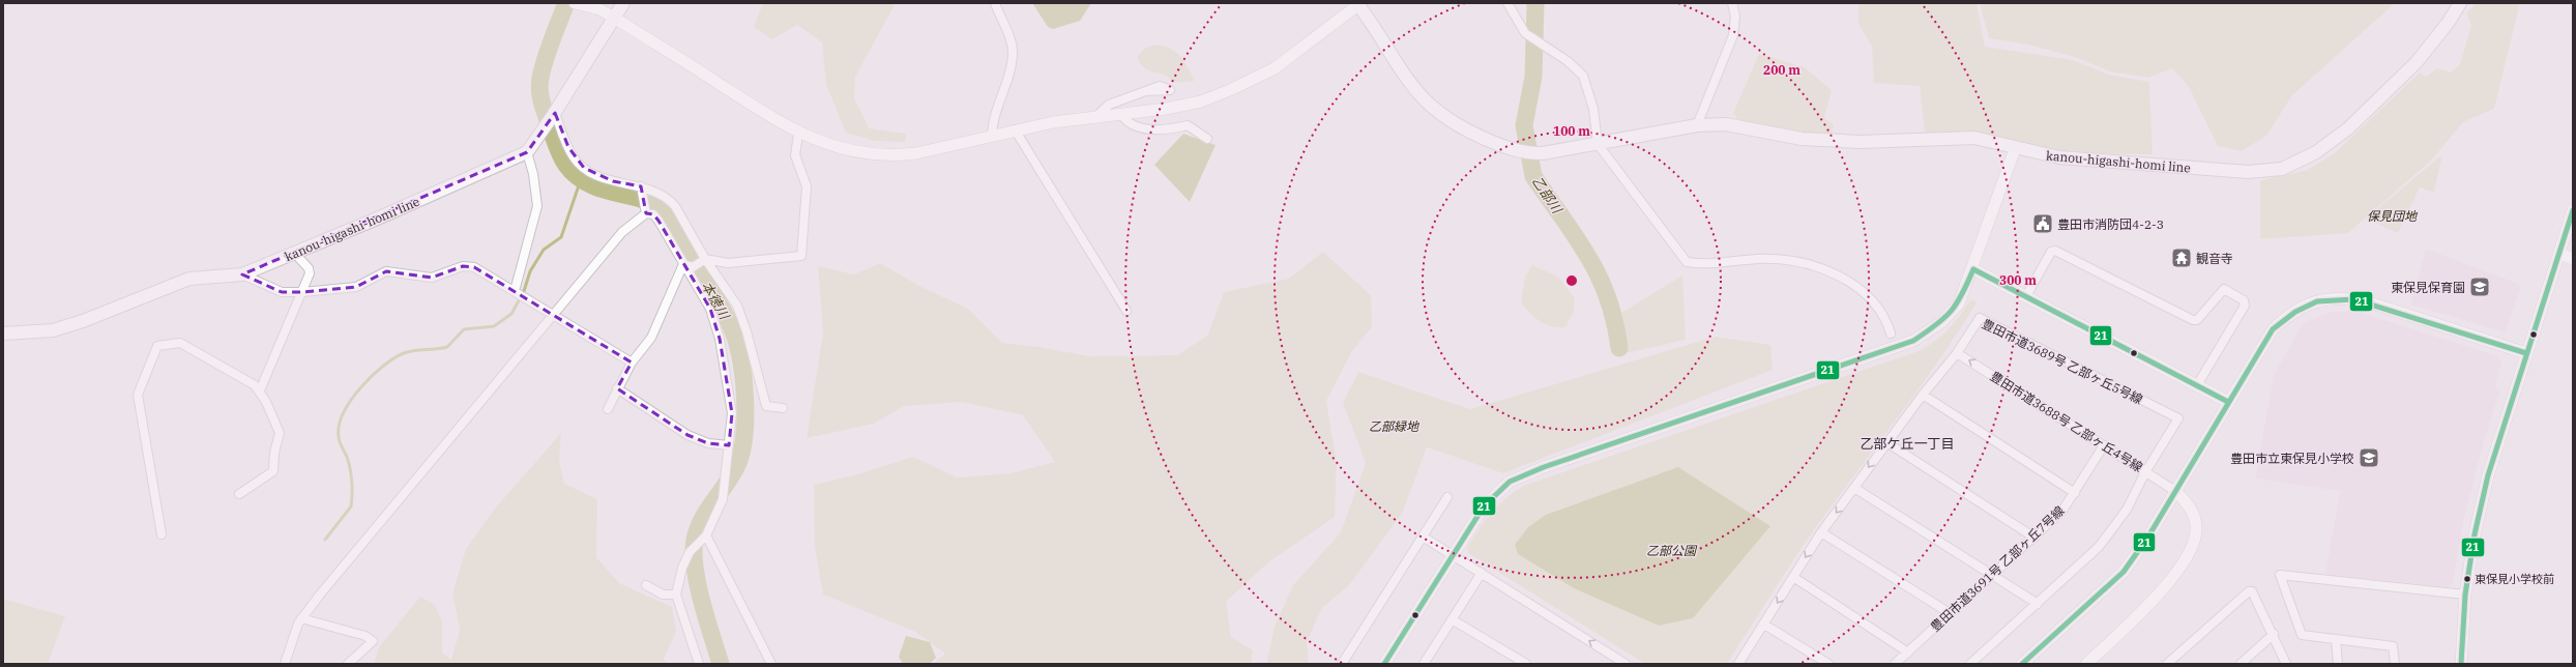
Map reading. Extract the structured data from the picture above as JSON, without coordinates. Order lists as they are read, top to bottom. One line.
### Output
{"streets":{"main road":["kanou-higashi-homi line"],"street":["豊田市道3689号 乙部ヶ丘5号線","豊田市道3688号 乙部ヶ丘4号線","豊田市道3691号 乙部ヶ丘7号線"]},"crossings":[["豊田市道3689号 乙部ヶ丘5号線","豊田市道3688号 乙部ヶ丘4号線"],["豊田市道3688号 乙部ヶ丘4号線","豊田市道3691号 乙部ヶ丘7号線"]],"districts":["乙部ケ丘一丁目"],"water":["乙部川","本徳川"],"parks":["保見団地","乙部緑地","乙部公園"],"places":{"public building":["豊田市消防団4-2-3"],"temple":["観音寺"],"school or university":["東保見保育園","豊田市立東保見小学校"],"other":["東保見小学校前"]},"lines":["transit line 21"],"rings":["200 m","100 m","300 m"]}
